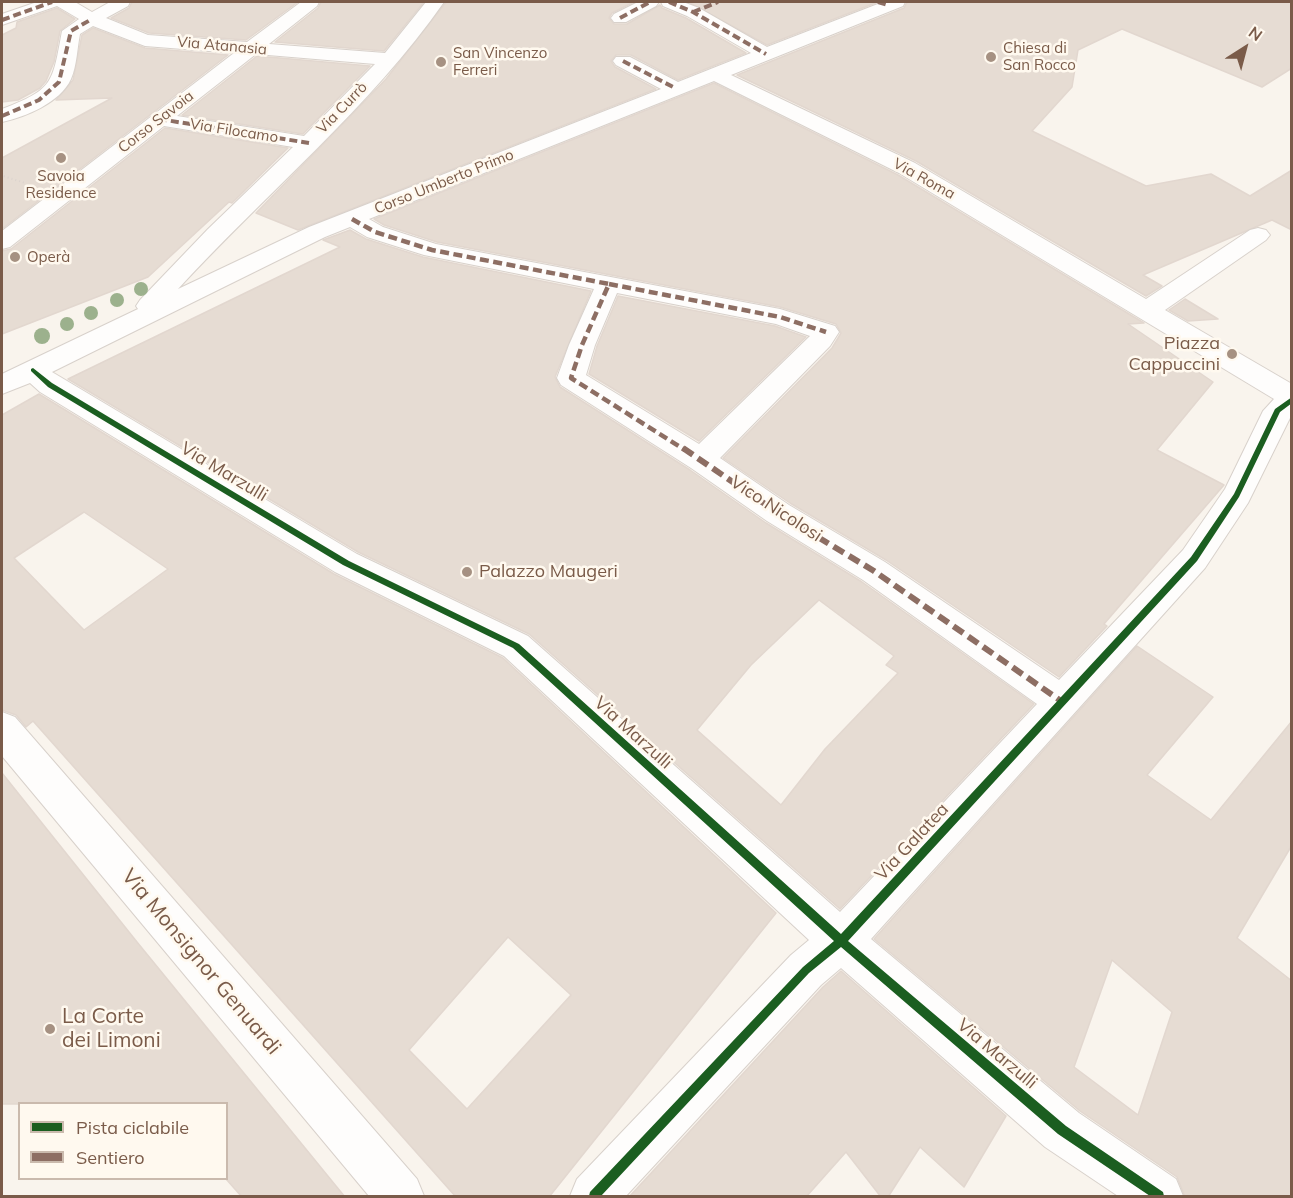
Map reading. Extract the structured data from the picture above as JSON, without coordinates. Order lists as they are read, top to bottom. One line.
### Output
{"streets":{"street":["Via Atanasia","Via Currò","Corso Savoia","Via Filocamo","Via Roma","Corso Umberto Primo","Via Marzulli","Vico Nicolosi","Via Galatea","Via Monsignor Genuardi"]},"crossings":[["Via Atanasia","Via Currò"],["Via Atanasia","Corso Savoia"],["Via Currò","Via Filocamo"],["Via Currò","Corso Umberto Primo"],["Corso Savoia","Via Filocamo"],["Via Roma","Corso Umberto Primo"],["Via Roma","Via Galatea"],["Corso Umberto Primo","Via Marzulli"],["Via Marzulli","Via Galatea"],["Vico Nicolosi","Via Galatea"]],"places":["Chiesa di San Rocco","San Vincenzo Ferreri","Savoia Residence","Operà","Piazza Cappuccini","Palazzo Maugeri","La Corte dei Limoni"],"legend":["Pista ciclabile","Sentiero"],"north":"top right"}
